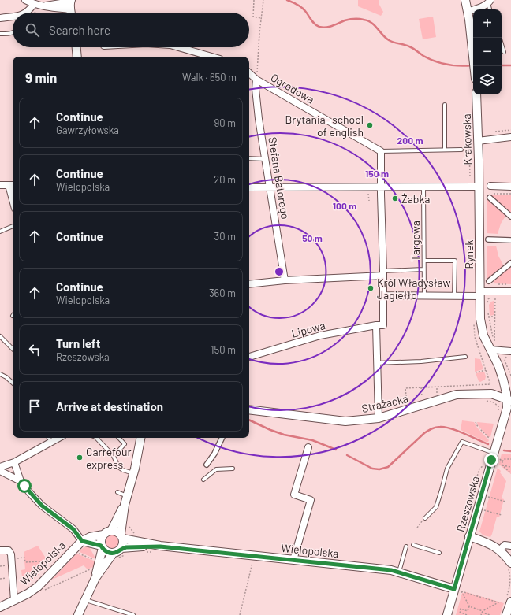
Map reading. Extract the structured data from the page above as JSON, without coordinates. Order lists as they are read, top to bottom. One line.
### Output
{"streets":{"street":["Ogrodowa","Krakowska","Stefana Batorego","Rynek","Lipowa","Strażacka","Rzeszowska","Wielopolska"],"lane":["Targowa"]},"crossings":[["Ogrodowa","Stefana Batorego"],["Krakowska","Rynek"],["Rynek","Rzeszowska"],["Strażacka","Rzeszowska"],["Rzeszowska","Wielopolska"]],"places":["Brytania- school of english","Żabka","Król Władysław Jagiełło","Carrefour express"],"page":{"map_buttons":["+","−"],"search":"Search here","heading":["9 min","Walk · 650 m"],"list":[["Continue","Gawrzyłowska","90 m"],["Continue","Wielopolska","20 m"],["Continue","30 m"],["Continue","Wielopolska","360 m"],["Turn left","Rzeszowska","150 m"],"Arrive at destination"]},"rings":["200 m","150 m","100 m","50 m"]}
